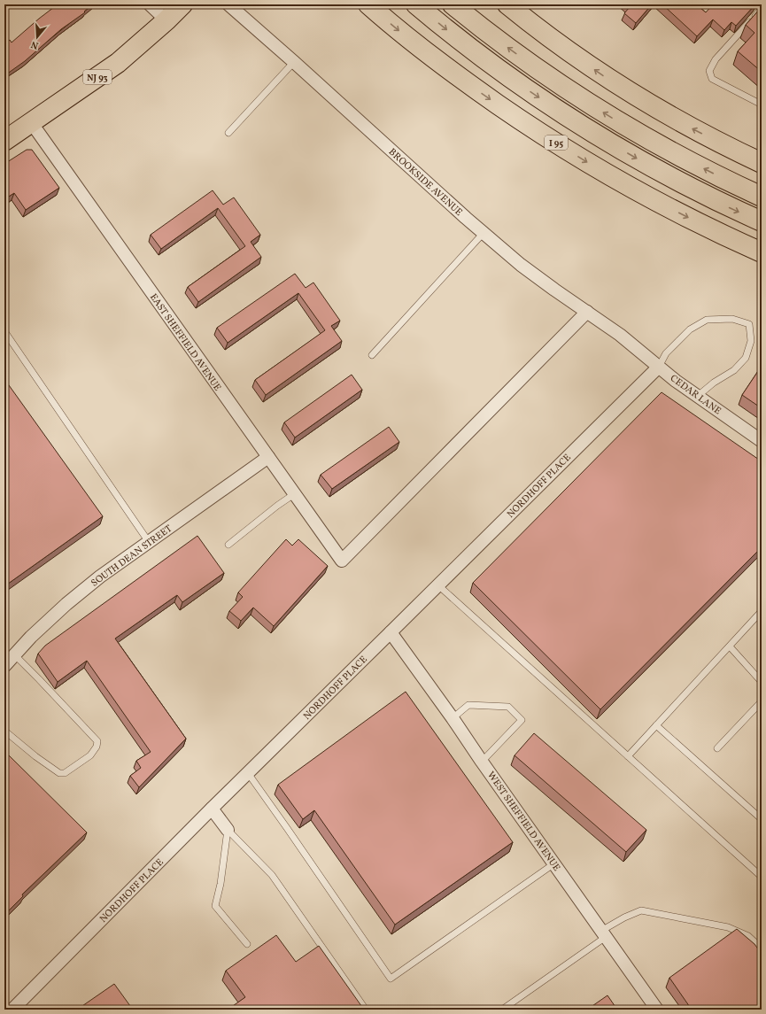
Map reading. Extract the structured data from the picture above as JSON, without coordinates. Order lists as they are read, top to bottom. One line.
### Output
{"streets":{"main road":["NJ 93","I 95"],"street":["BROOKSIDE AVENUE","EAST SHEFFIELD AVENUE","CEDAR LANE","NORDHOFF PLACE","SOUTH DEAN STREET","WEST SHEFFIELD AVENUE"]},"crossings":[["NJ 93","EAST SHEFFIELD AVENUE"],["BROOKSIDE AVENUE","EAST SHEFFIELD AVENUE"],["BROOKSIDE AVENUE","CEDAR LANE"],["EAST SHEFFIELD AVENUE","SOUTH DEAN STREET"],["CEDAR LANE","NORDHOFF PLACE"],["NORDHOFF PLACE","WEST SHEFFIELD AVENUE"]],"north":"bottom"}
